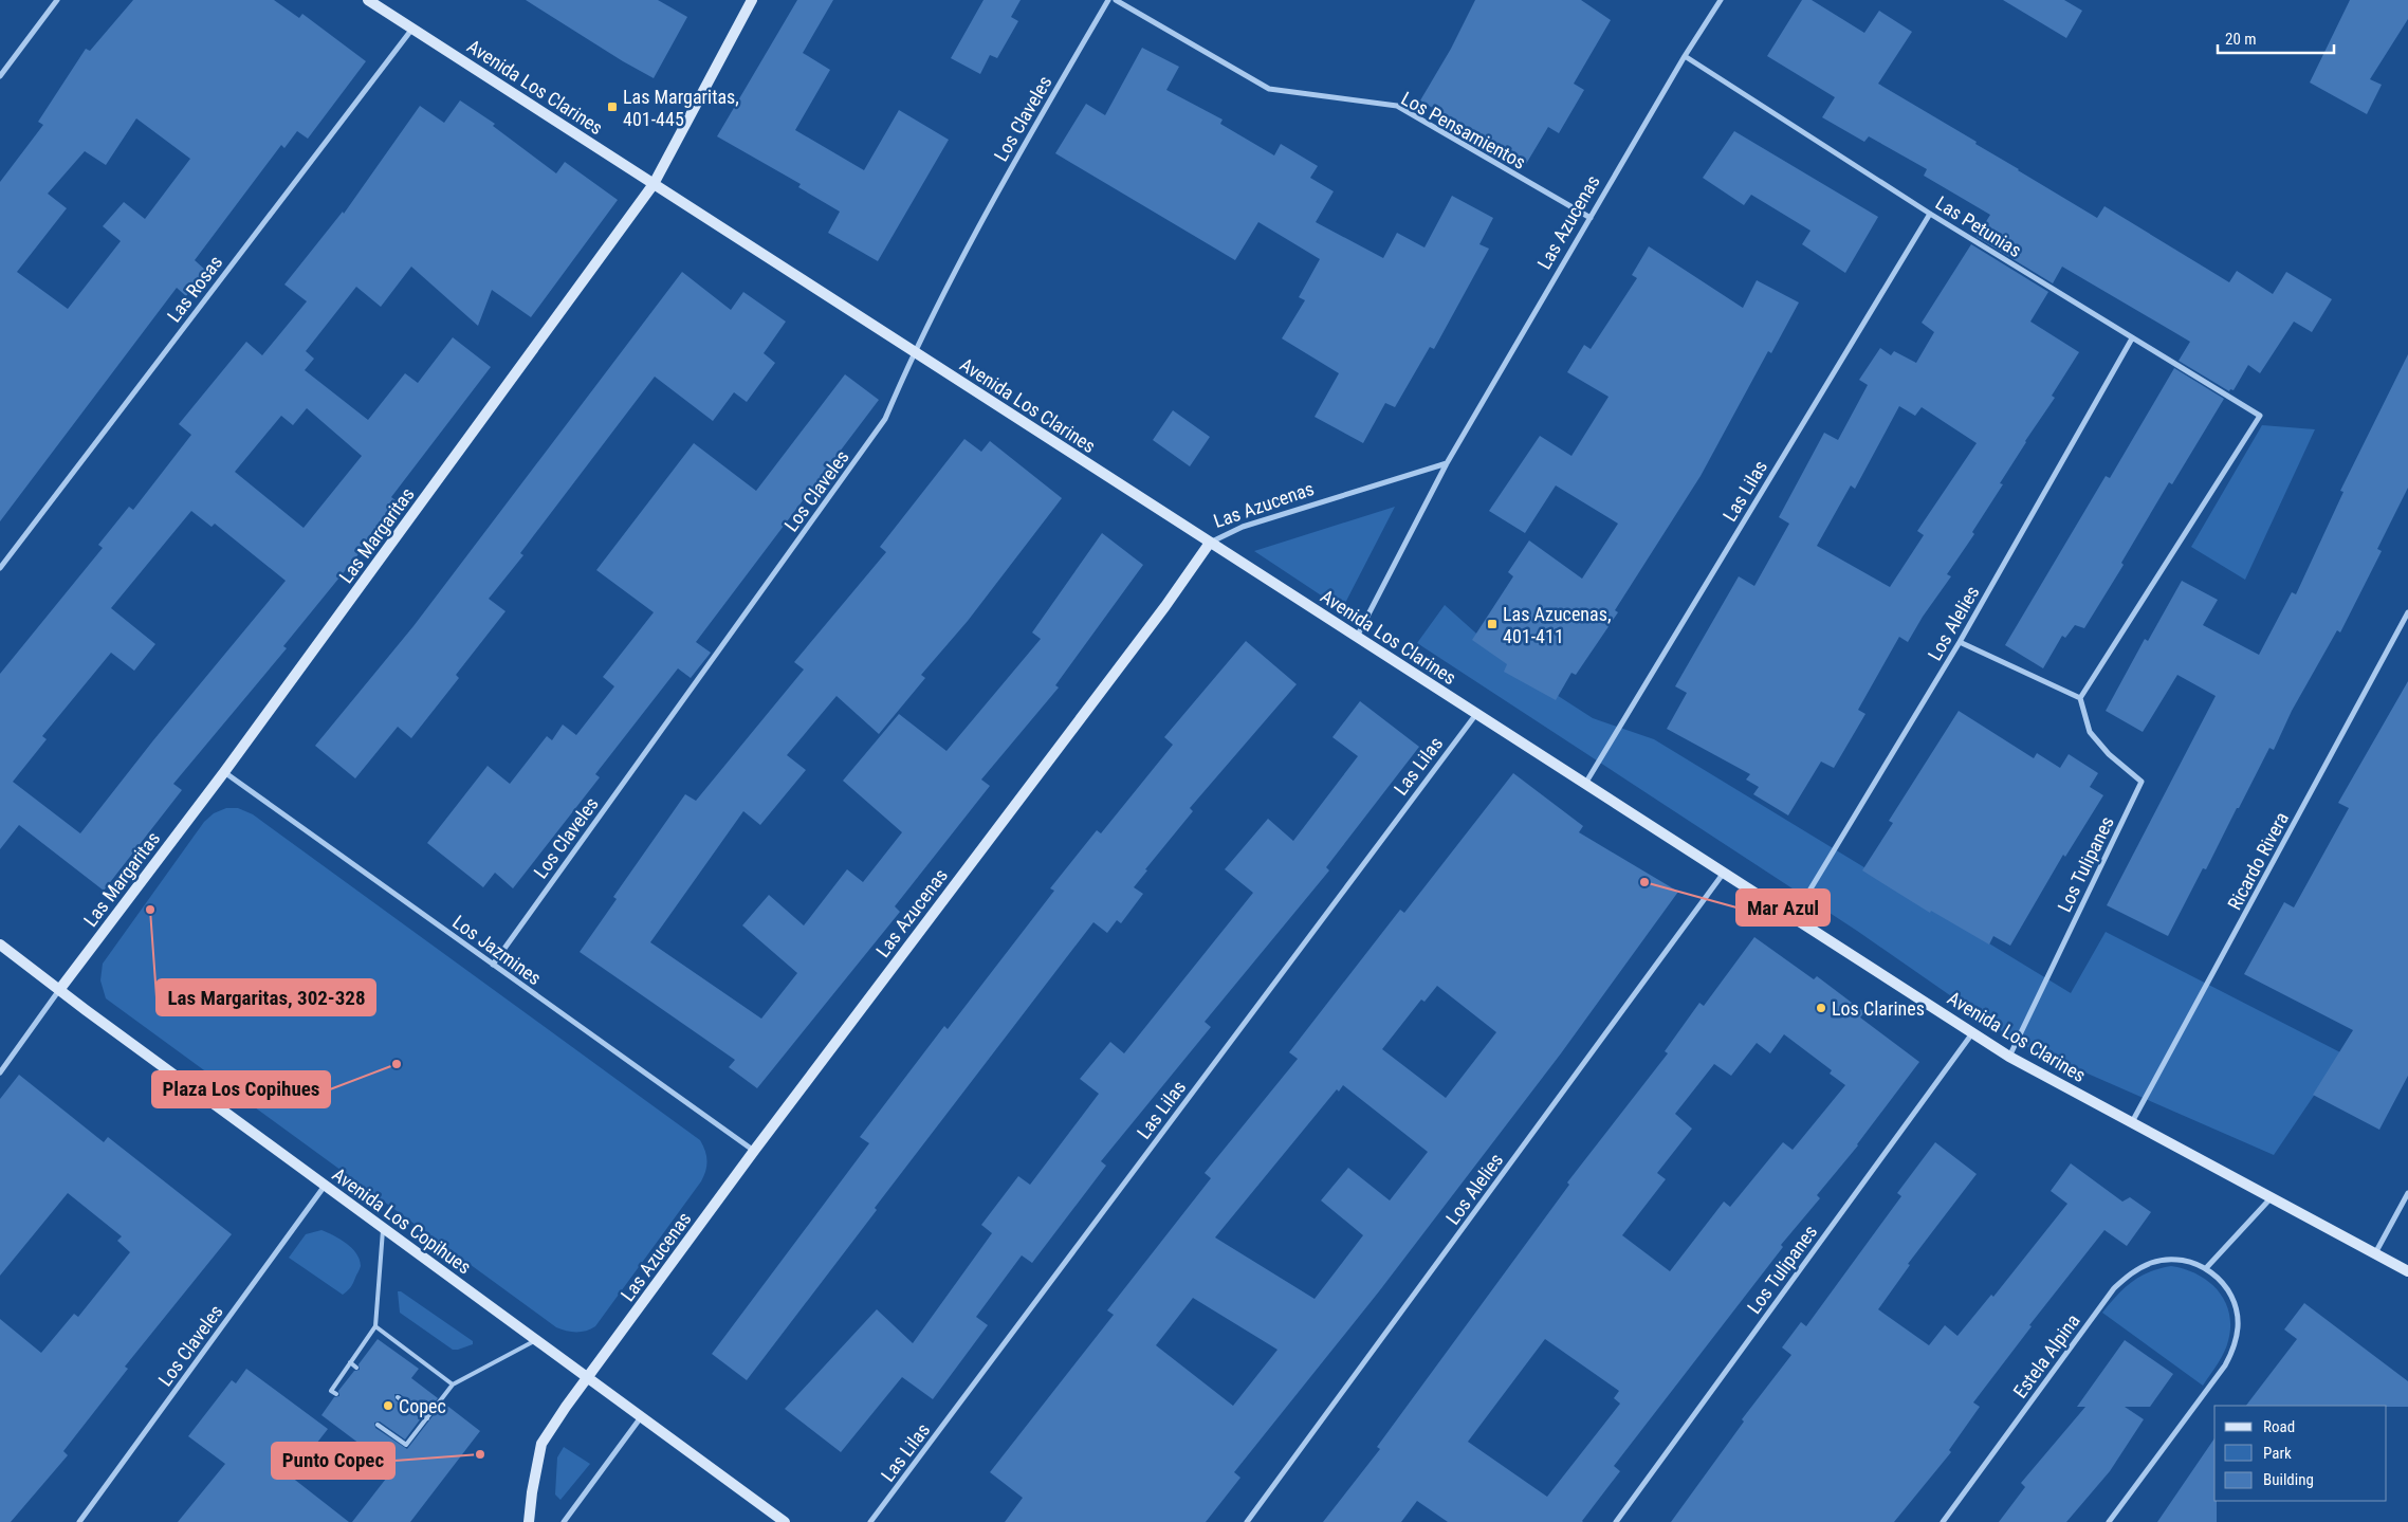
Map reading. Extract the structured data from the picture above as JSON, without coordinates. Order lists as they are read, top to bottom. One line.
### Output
{"streets":{"main road":["Avenida Los Clarines","Las Azucenas","Las Margaritas","Avenida Los Copihues"],"street":["Los Claveles","Los Pensamientos","Las Petunias","Las Rosas","Las Lilas","Los Alelies","Ricardo Rivera","Los Tulipanes","Los Jazmines","Estela Alpina"]},"crossings":[["Avenida Los Clarines","Los Claveles"],["Avenida Los Clarines","Las Azucenas"],["Avenida Los Clarines","Las Rosas"],["Avenida Los Clarines","Las Lilas"],["Avenida Los Clarines","Las Margaritas"],["Avenida Los Clarines","Los Alelies"],["Avenida Los Clarines","Ricardo Rivera"],["Avenida Los Clarines","Los Tulipanes"],["Los Claveles","Los Jazmines"],["Los Claveles","Avenida Los Copihues"],["Los Pensamientos","Las Azucenas"],["Las Azucenas","Las Petunias"],["Las Azucenas","Los Jazmines"],["Las Azucenas","Avenida Los Copihues"],["Las Petunias","Las Lilas"],["Las Petunias","Los Alelies"],["Las Petunias","Los Tulipanes"],["Las Margaritas","Los Jazmines"],["Las Margaritas","Avenida Los Copihues"]],"places":{"transit":["Las Margaritas, 401-445","Las Azucenas, 401-411"],"other":["Mar Azul","Las Margaritas, 302-328","Los Clarines","Plaza Los Copihues","Copec","Punto Copec"]},"legend":["Road","Park","Building"],"scale_bar":"20 m"}
